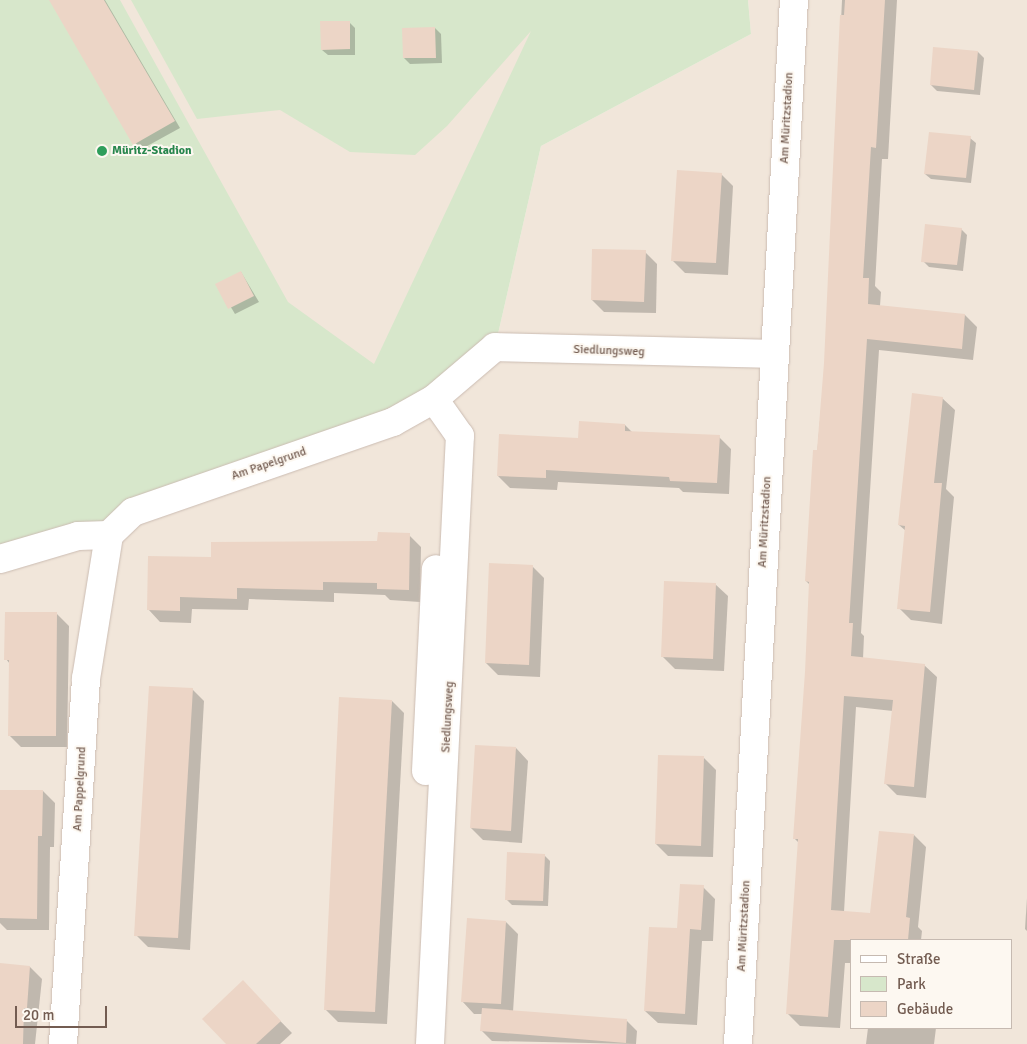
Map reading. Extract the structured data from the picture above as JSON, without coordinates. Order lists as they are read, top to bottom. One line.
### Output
{"streets":{"street":["Am Müritzstadion","Siedlungsweg","Am Papelgrund","Am Pappelgrund"]},"crossings":[["Am Müritzstadion","Siedlungsweg"],["Siedlungsweg","Am Papelgrund"],["Am Papelgrund","Am Pappelgrund"]],"places":["Müritz-Stadion"],"legend":["Straße","Park","Gebäude"],"scale_bar":"20 m"}
